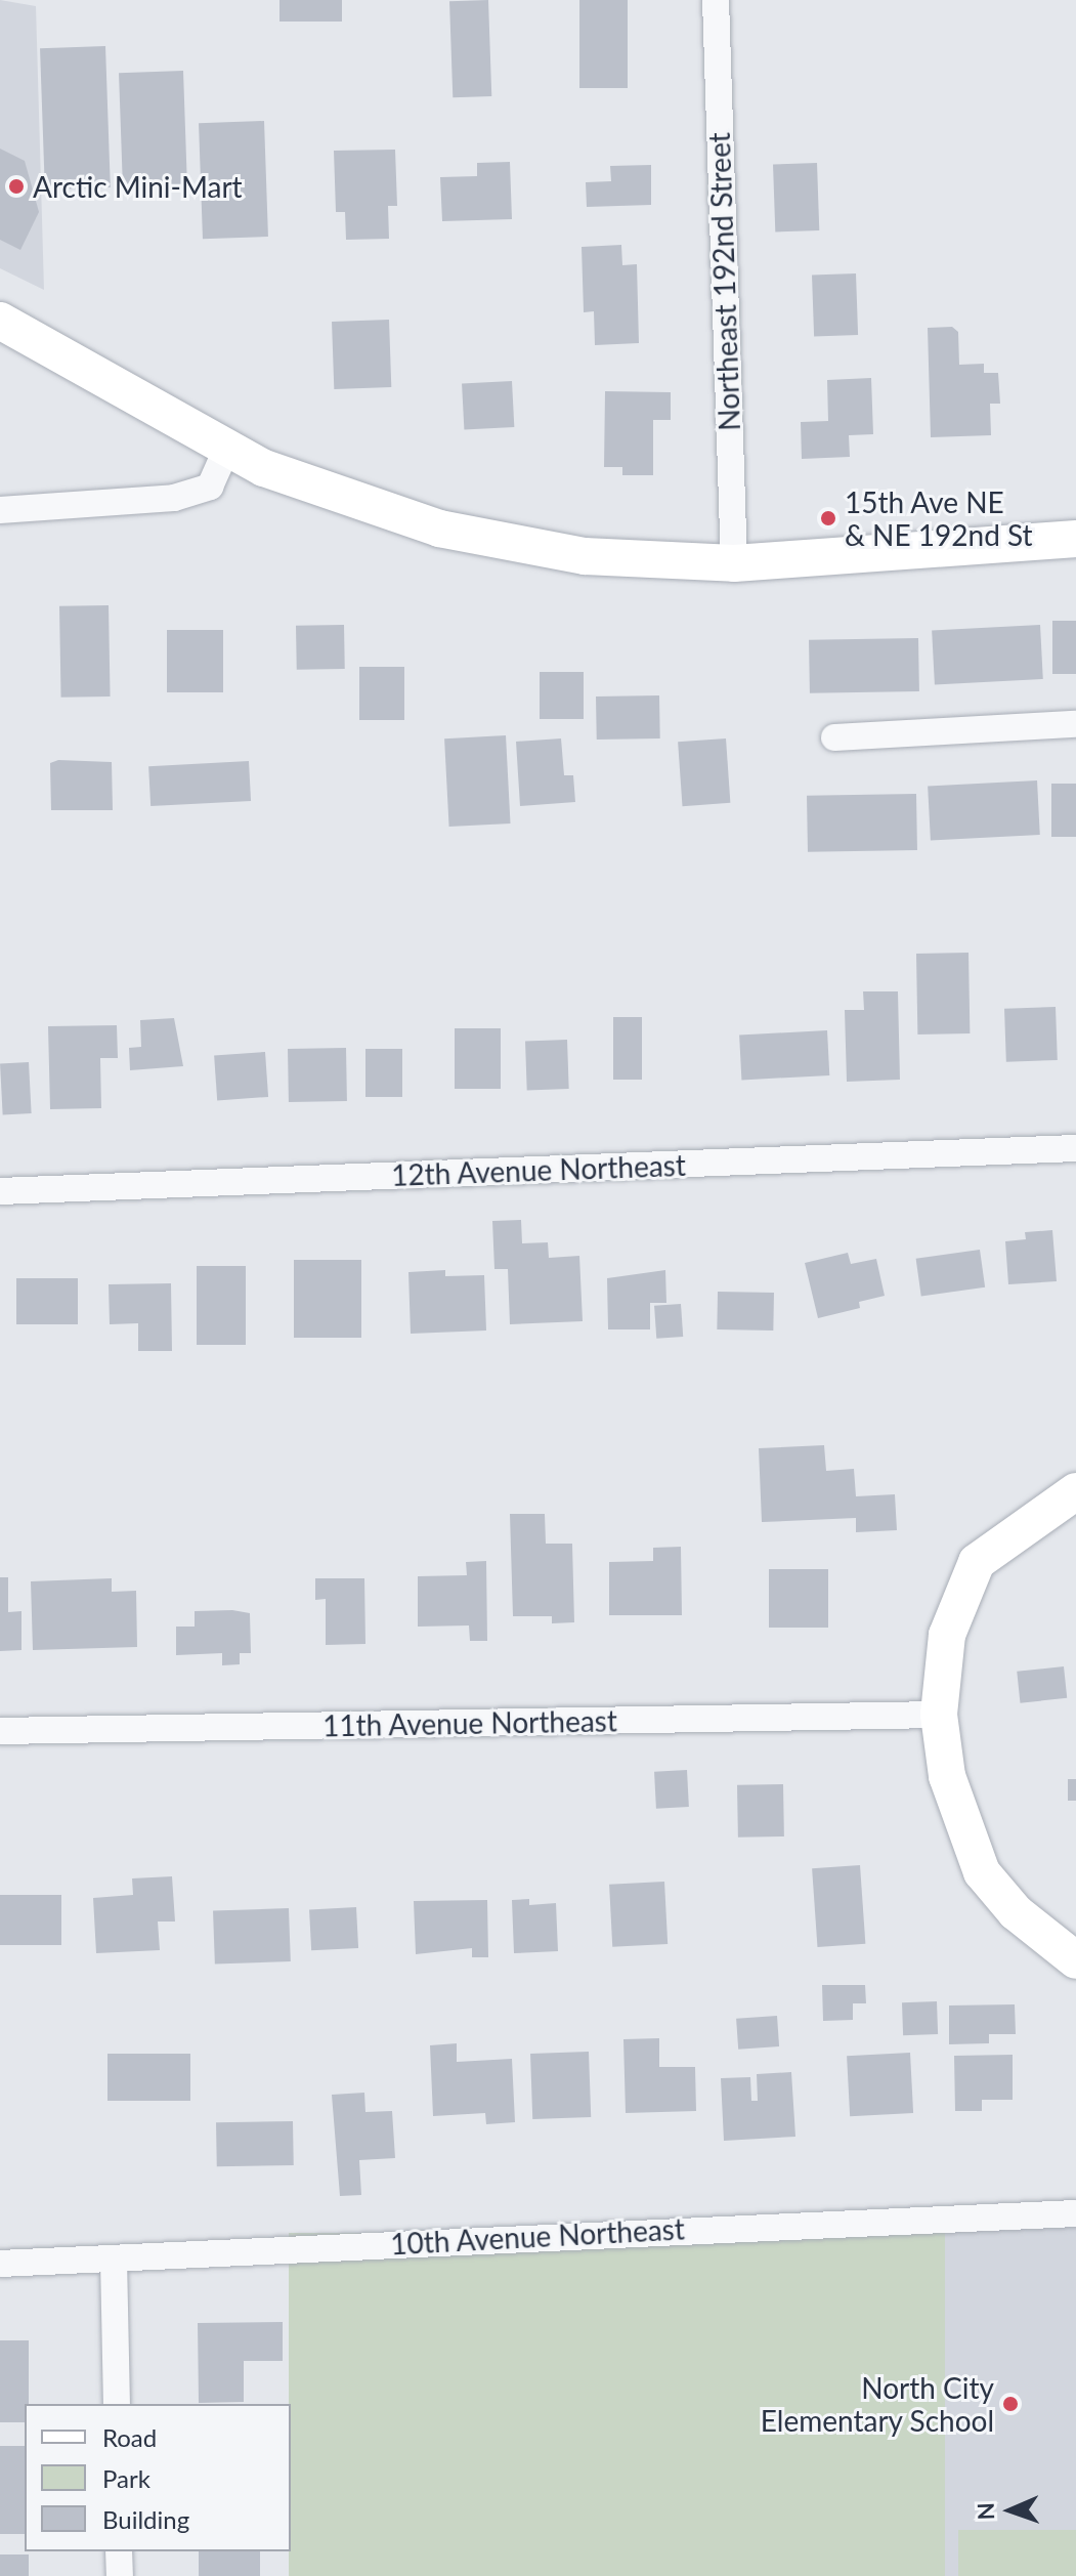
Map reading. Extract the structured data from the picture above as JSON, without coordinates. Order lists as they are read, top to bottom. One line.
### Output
{"streets":{"street":["Northeast 192nd Street","12th Avenue Northeast","11th Avenue Northeast","10th Avenue Northeast"]},"places":["Arctic Mini-Mart","15th Ave NE & NE 192nd St","North City Elementary School"],"legend":["Road","Park","Building"],"north":"left"}
